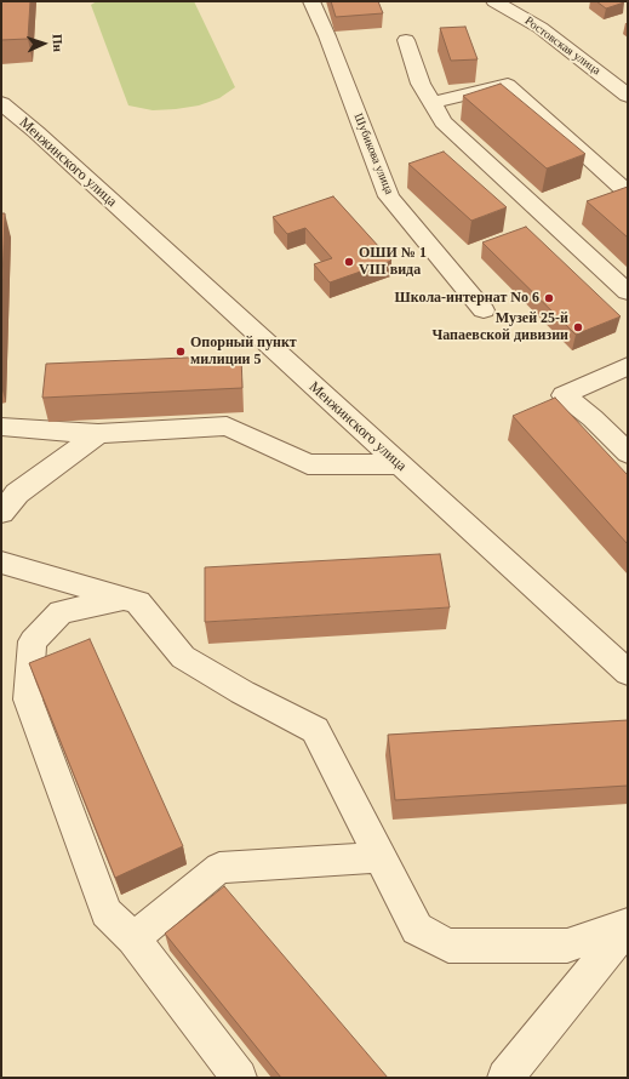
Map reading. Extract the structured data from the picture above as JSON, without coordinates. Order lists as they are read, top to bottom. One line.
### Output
{"streets":{"street":["Ростовская улица","Шубикова улица","Менжинского улица"]},"places":["ОШИ № 1 VIII вида","Школа-интернат No 6","Музей 25-й Чапаевской дивизии","Опорный пункт милиции 5"],"north":"right"}
